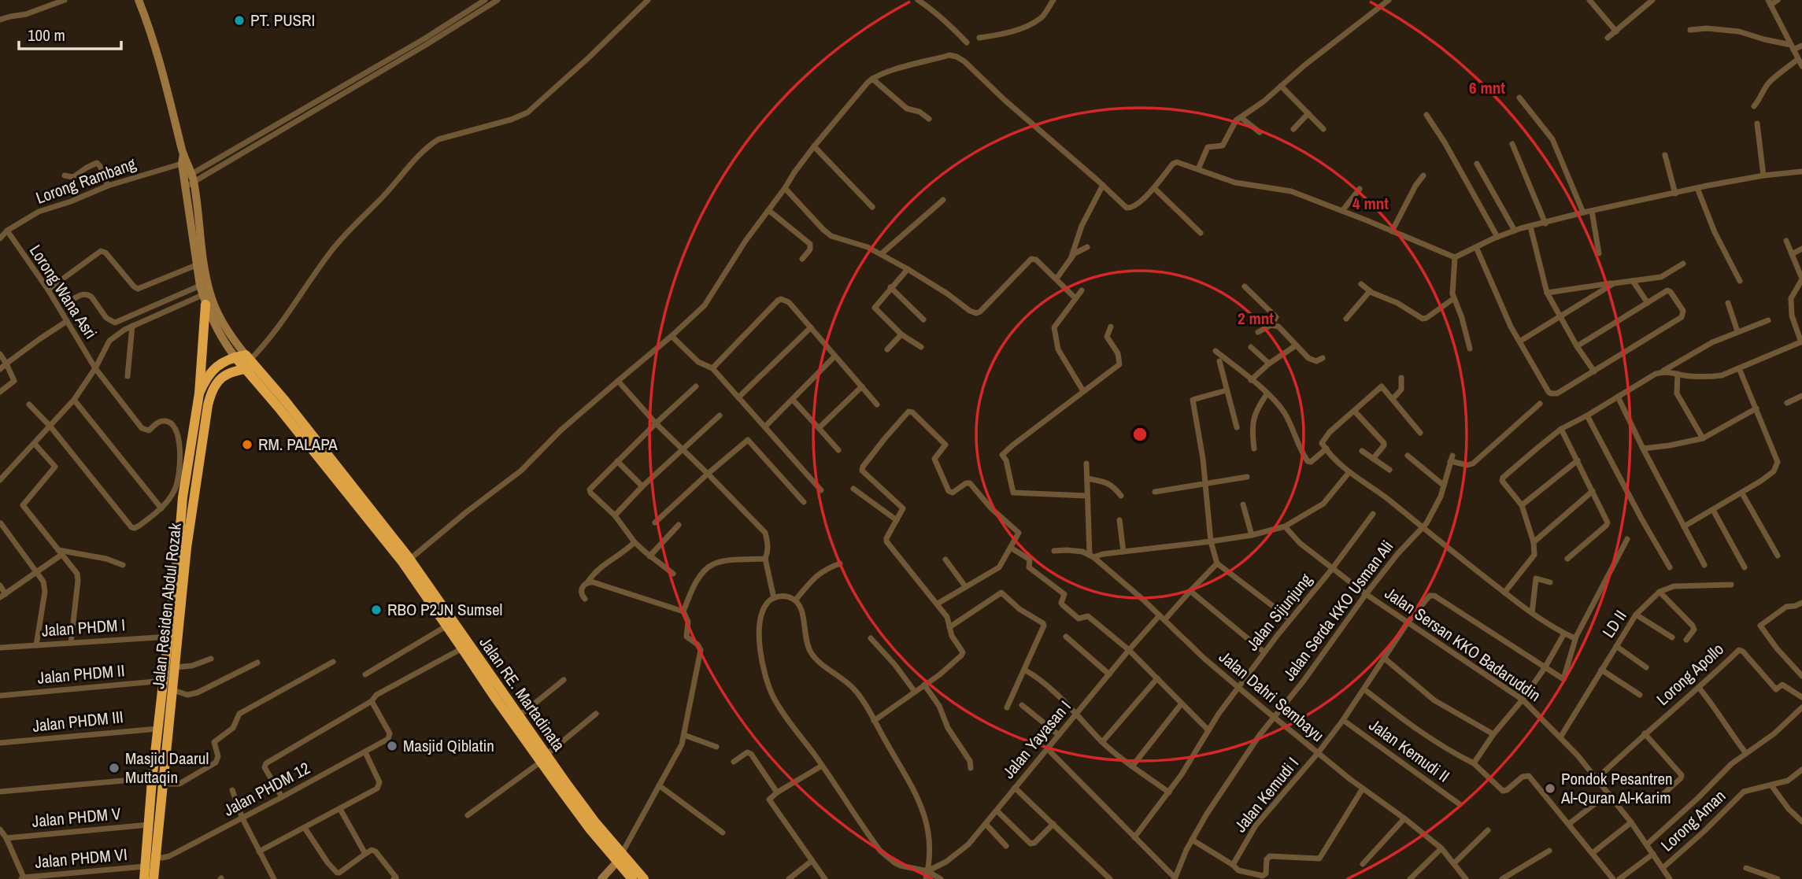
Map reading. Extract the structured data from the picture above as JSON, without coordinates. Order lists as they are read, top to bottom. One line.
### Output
{"streets":{"highway":["Jalan Residen Abdul Rozak","Jalan RE. Martadinata"],"street":["Lorong Rambang","Lorong Wana Asri","Jalan Serda KKO Usman Ali","Jalan Sijunjung","LD II","Jalan PHDM I","Jalan Sersan KKO Badaruddin","Jalan PHDM II","Lorong Apollo","Jalan Dahri Sembayu","Jalan PHDM III","Jalan Yayasan I","Jalan Kemudi II","Jalan PHDM 12","Jalan Kemudi I","Jalan PHDM V","Lorong Aman","Jalan PHDM VI"]},"crossings":[["Lorong Rambang","Lorong Wana Asri"],["Lorong Wana Asri","Jalan Residen Abdul Rozak"],["Jalan Residen Abdul Rozak","Jalan PHDM I"],["Jalan Residen Abdul Rozak","Jalan PHDM II"],["Jalan Residen Abdul Rozak","Jalan RE. Martadinata"],["Jalan Residen Abdul Rozak","Jalan PHDM III"],["Jalan Residen Abdul Rozak","Jalan PHDM 12"],["Jalan Residen Abdul Rozak","Jalan PHDM V"],["Jalan Residen Abdul Rozak","Jalan PHDM VI"],["Jalan Serda KKO Usman Ali","Jalan Sersan KKO Badaruddin"],["Jalan Serda KKO Usman Ali","Jalan Dahri Sembayu"],["Jalan Sijunjung","Jalan Sersan KKO Badaruddin"],["Jalan Sijunjung","Jalan Dahri Sembayu"],["LD II","Jalan Sersan KKO Badaruddin"],["Jalan Sersan KKO Badaruddin","Lorong Apollo"],["Jalan Sersan KKO Badaruddin","Jalan Kemudi I"],["Jalan Sersan KKO Badaruddin","Lorong Aman"],["Jalan Dahri Sembayu","Jalan Yayasan I"],["Jalan Dahri Sembayu","Jalan Kemudi I"],["Jalan Kemudi II","Jalan Kemudi I"]],"places":["PT. PUSRI","RM. PALAPA","RBO P2JN Sumsel","Masjid Qiblatin","Masjid Daarul Muttaqin","Pondok Pesantren Al-Quran Al-Karim"],"scale_bar":"100 m","rings":["6 mnt","4 mnt","2 mnt"]}
